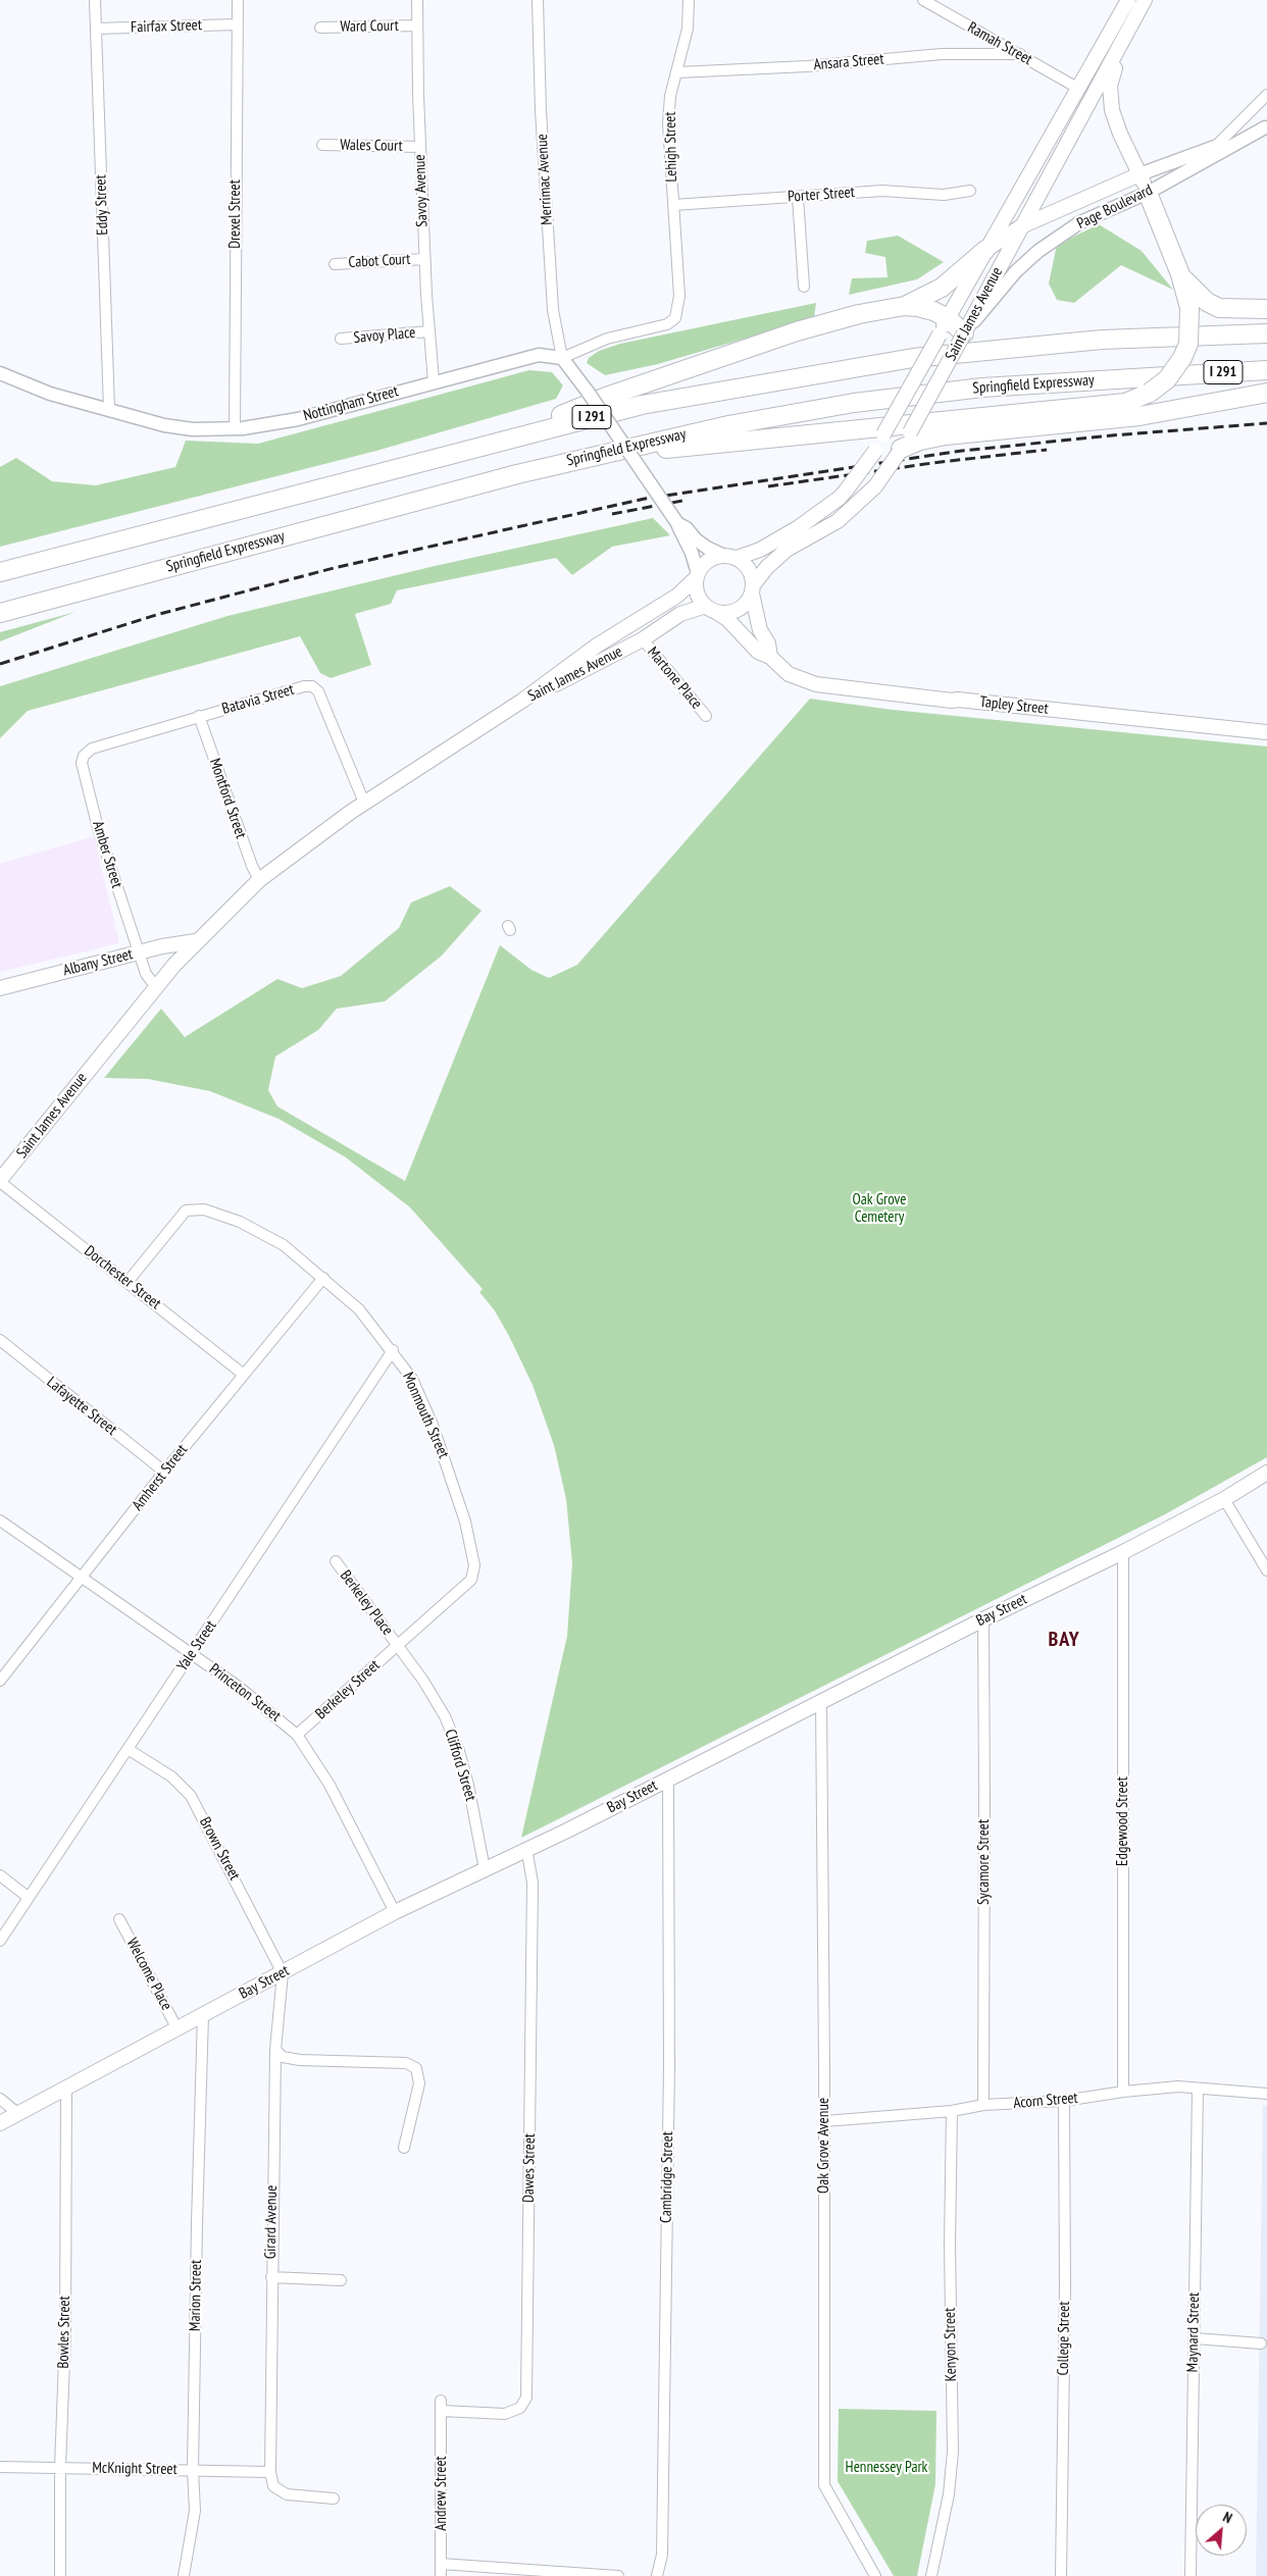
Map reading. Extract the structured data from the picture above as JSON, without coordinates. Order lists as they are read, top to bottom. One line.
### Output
{"streets":{"highway":["I 291","Springfield Expressway"],"main road":["Page Boulevard","Saint James Avenue","Tapley Street","Albany Street","Bay Street"],"street":["Fairfax Street","Ward Court","Ramah Street","Ansara Street","Wales Court","Lehigh Street","Merrimac Avenue","Savoy Avenue","Porter Street","Eddy Street","Drexel Street","Cabot Court","Savoy Place","Nottingham Street","Martone Place","Batavia Street","Montford Street","Amber Street","Dorchester Street","Lafayette Street","Monmouth Street","Amherst Street","Berkeley Place","Yale Street","Berkeley Street","Princeton Street","Clifford Street","Edgewood Street","Brown Street","Sycamore Street","Welcome Place","Acorn Street","Oak Grove Avenue","Dawes Street","Cambridge Street","Girard Avenue","Marion Street","Bowles Street","Maynard Street","College Street","Kenyon Street","McKnight Street","Andrew Street"]},"crossings":[["Fairfax Street","Eddy Street"],["Fairfax Street","Drexel Street"],["Ward Court","Savoy Avenue"],["Ramah Street","Ansara Street"],["Ramah Street","Saint James Avenue"],["Ansara Street","Lehigh Street"],["Wales Court","Savoy Avenue"],["Lehigh Street","Porter Street"],["Lehigh Street","Nottingham Street"],["Merrimac Avenue","Nottingham Street"],["Savoy Avenue","Cabot Court"],["Savoy Avenue","Savoy Place"],["Savoy Avenue","Nottingham Street"],["Eddy Street","Nottingham Street"],["Page Boulevard","Saint James Avenue"],["Drexel Street","Nottingham Street"],["Saint James Avenue","Martone Place"],["Saint James Avenue","Batavia Street"],["Saint James Avenue","Tapley Street"],["Saint James Avenue","Montford Street"],["Saint James Avenue","Amber Street"],["Saint James Avenue","Albany Street"],["Saint James Avenue","Dorchester Street"],["Batavia Street","Montford Street"],["Batavia Street","Amber Street"],["Amber Street","Albany Street"],["Dorchester Street","Monmouth Street"],["Dorchester Street","Amherst Street"],["Lafayette Street","Amherst Street"],["Monmouth Street","Amherst Street"],["Monmouth Street","Berkeley Place"],["Monmouth Street","Yale Street"],["Monmouth Street","Berkeley Street"],["Monmouth Street","Clifford Street"],["Amherst Street","Princeton Street"],["Berkeley Place","Berkeley Street"],["Berkeley Place","Clifford Street"],["Bay Street","Princeton Street"],["Bay Street","Clifford Street"],["Bay Street","Edgewood Street"],["Bay Street","Brown Street"],["Bay Street","Sycamore Street"],["Bay Street","Welcome Place"],["Bay Street","Oak Grove Avenue"],["Bay Street","Dawes Street"],["Bay Street","Cambridge Street"],["Bay Street","Girard Avenue"],["Bay Street","Marion Street"],["Bay Street","Bowles Street"],["Yale Street","Princeton Street"],["Yale Street","Brown Street"],["Berkeley Street","Princeton Street"],["Berkeley Street","Clifford Street"],["Edgewood Street","Acorn Street"],["Brown Street","Girard Avenue"],["Sycamore Street","Acorn Street"],["Acorn Street","Oak Grove Avenue"],["Acorn Street","Maynard Street"],["Acorn Street","College Street"],["Acorn Street","Kenyon Street"],["Dawes Street","Andrew Street"],["Girard Avenue","McKnight Street"],["Marion Street","McKnight Street"],["Bowles Street","McKnight Street"]],"districts":["BAY"],"parks":["Oak Grove Cemetery","Hennessey Park"],"north":"top right"}
